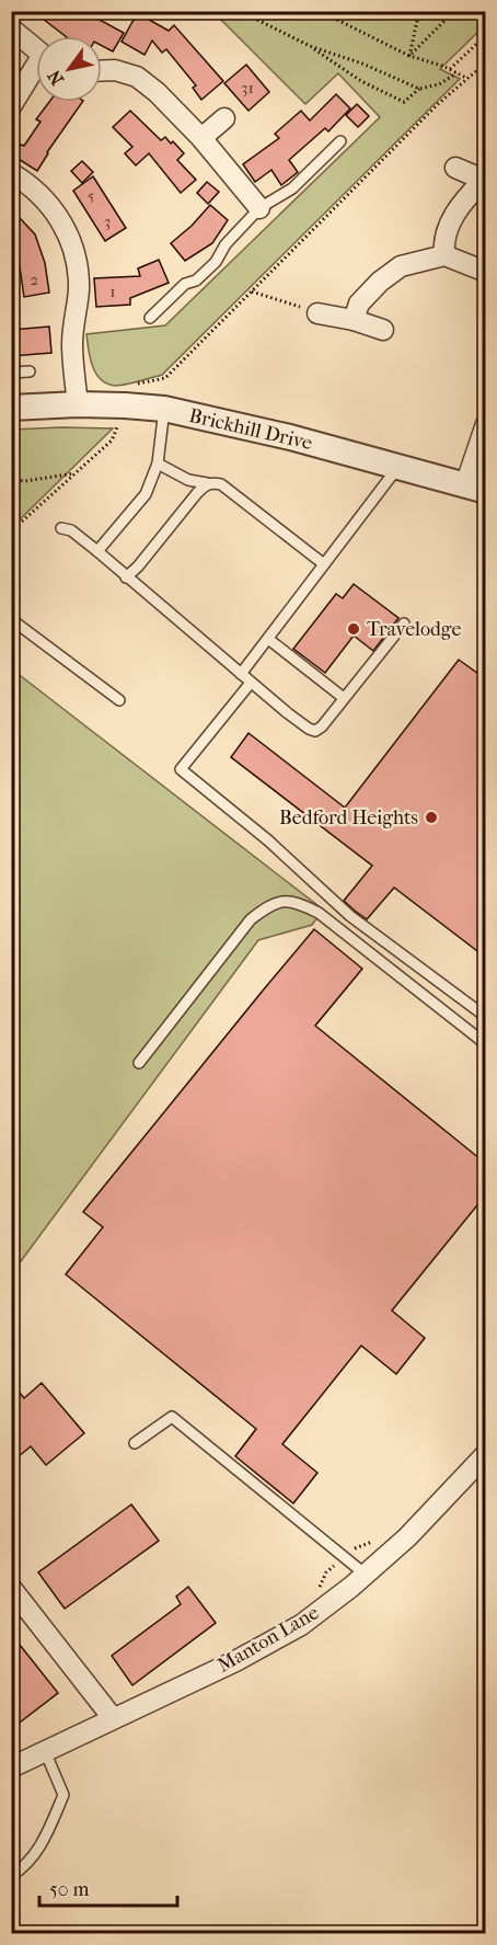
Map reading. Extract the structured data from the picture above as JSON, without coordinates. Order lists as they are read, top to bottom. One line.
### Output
{"streets":{"street":["Brickhill Drive","Manton Lane"]},"places":["Travelodge","Bedford Heights"],"house_numbers":["31","5","3","2","1"],"scale_bar":"50 m","north":"bottom left"}
